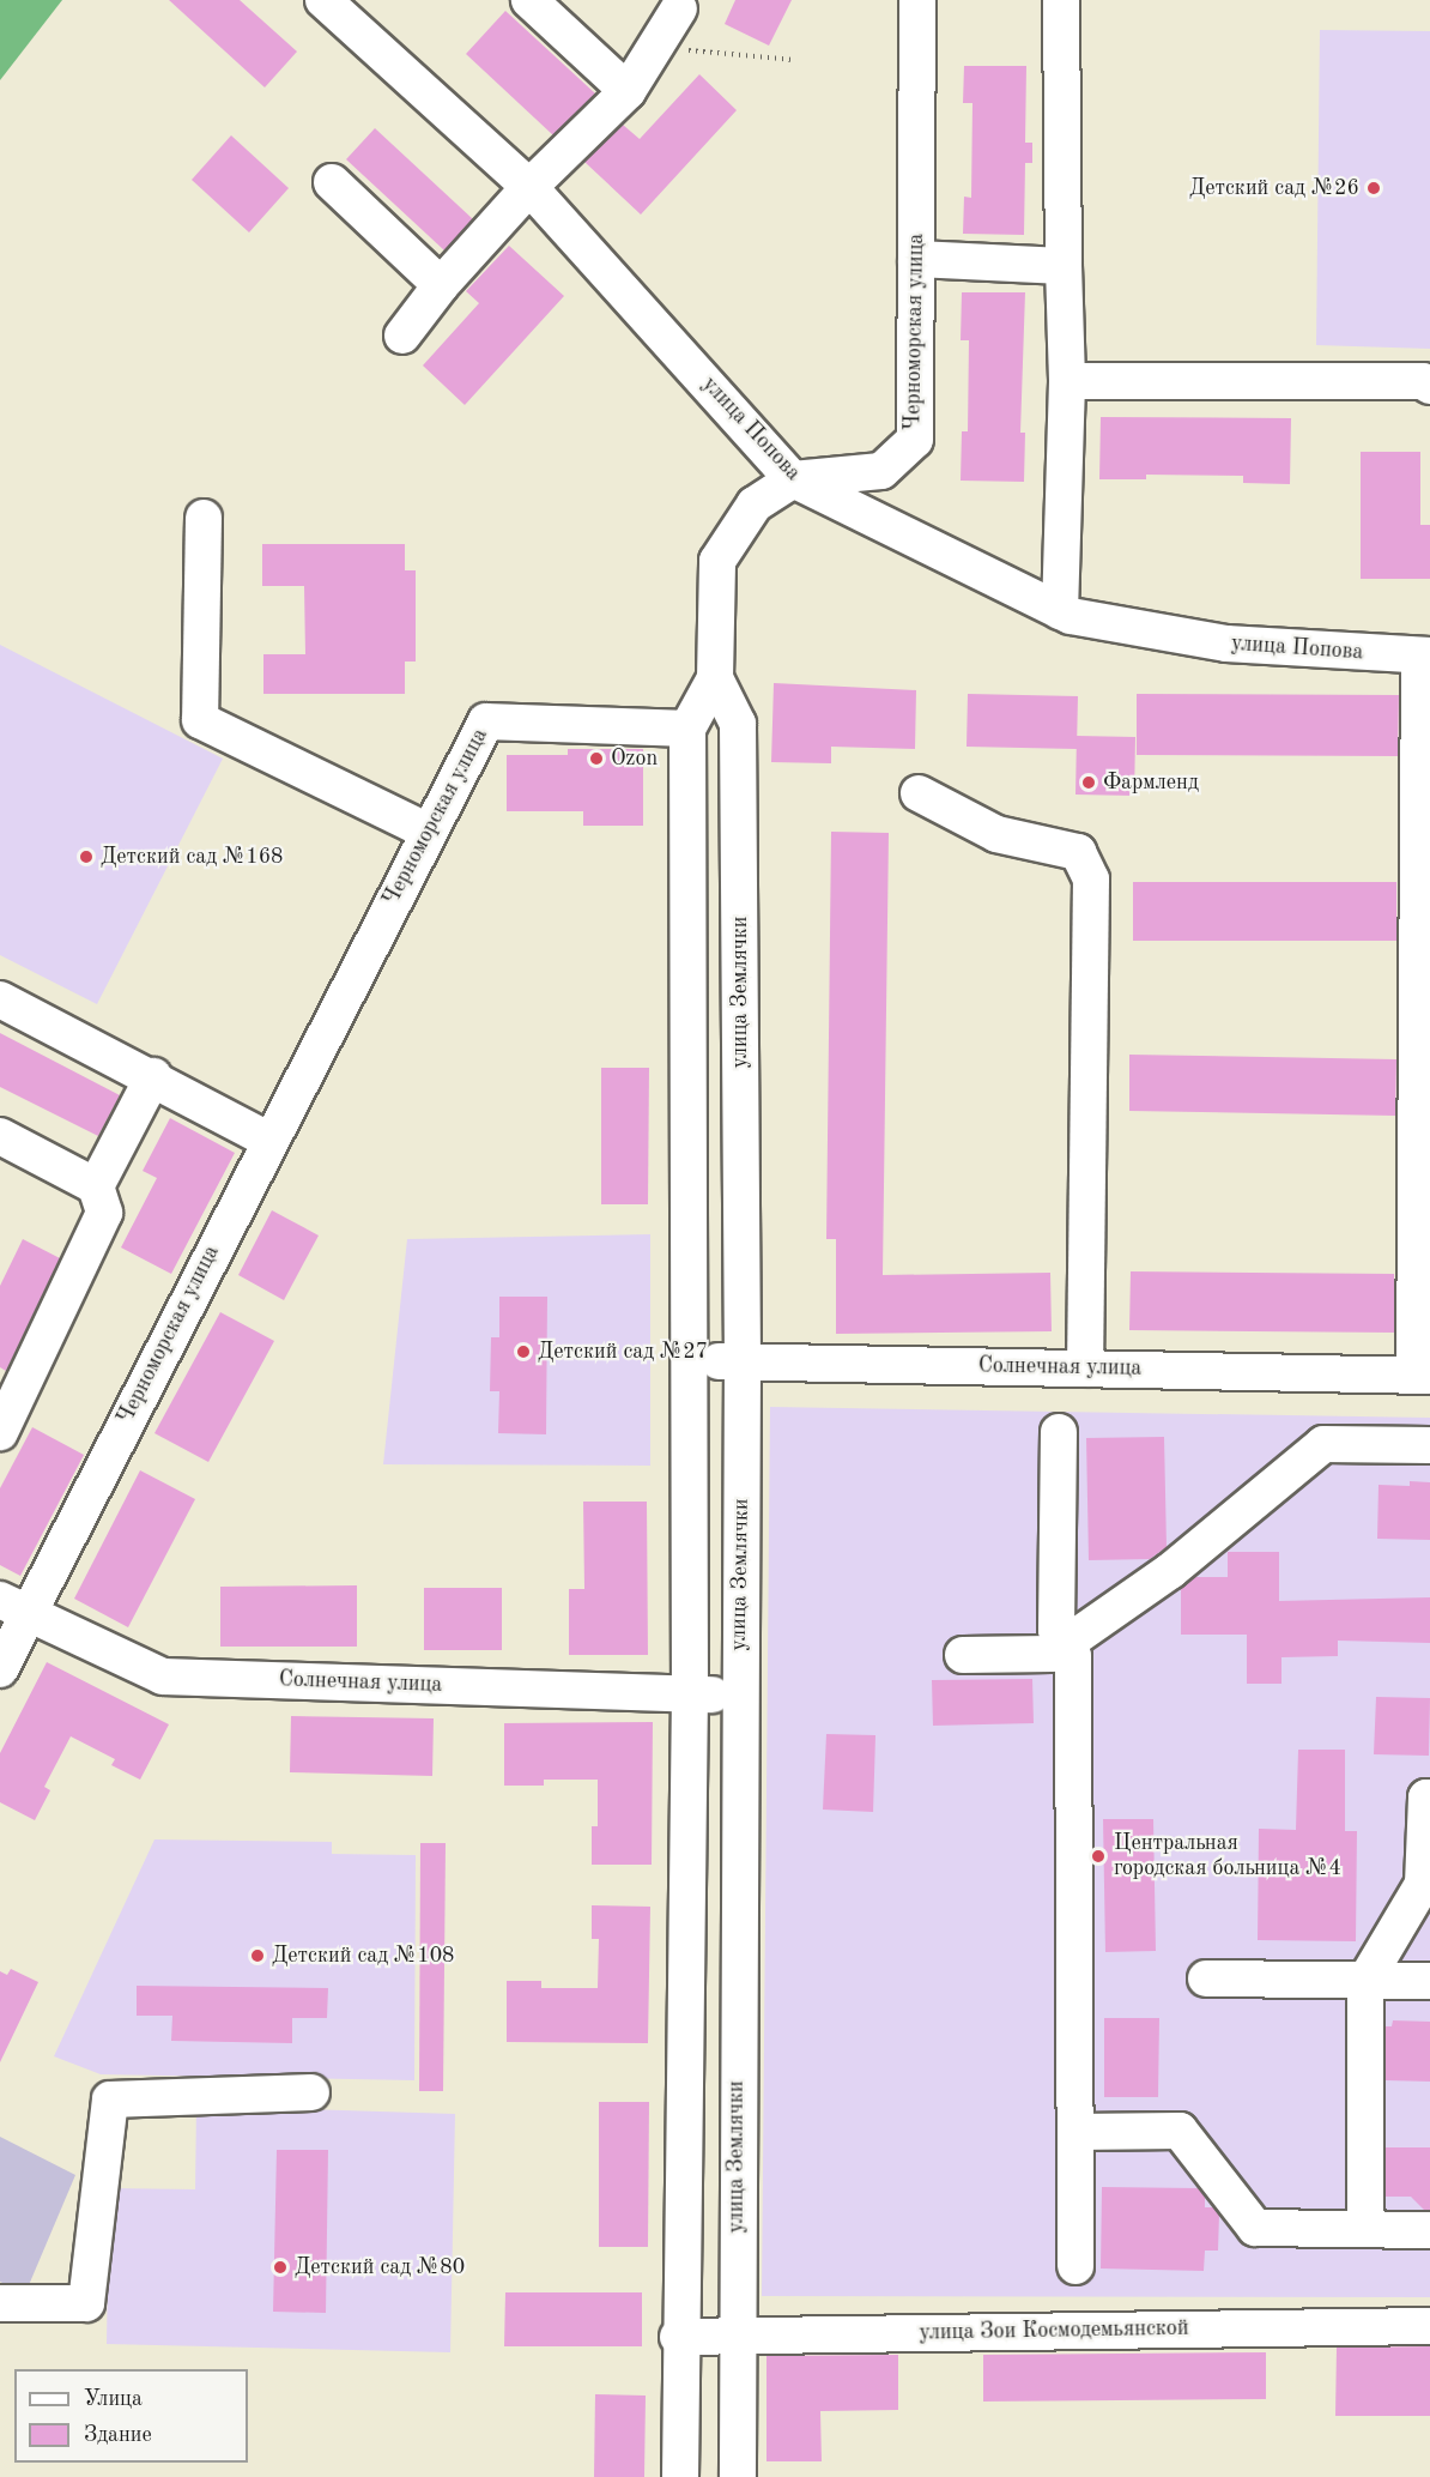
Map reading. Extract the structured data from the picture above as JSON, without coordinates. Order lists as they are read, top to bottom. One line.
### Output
{"streets":{"street":["Черноморская улица","улица Попова","улица Землячки","Солнечная улица","улица Зои Космодемьянской"]},"crossings":[["Черноморская улица","улица Попова"],["Черноморская улица","улица Землячки"],["Черноморская улица","Солнечная улица"],["улица Землячки","Солнечная улица"],["улица Землячки","улица Зои Космодемьянской"]],"places":["Детский сад №26","Ozon","Фармленд","Детский сад №168","Детский сад №27","Центральная городская больница №4","Детский сад №108","Детский сад №80"],"legend":["Улица","Здание"]}
